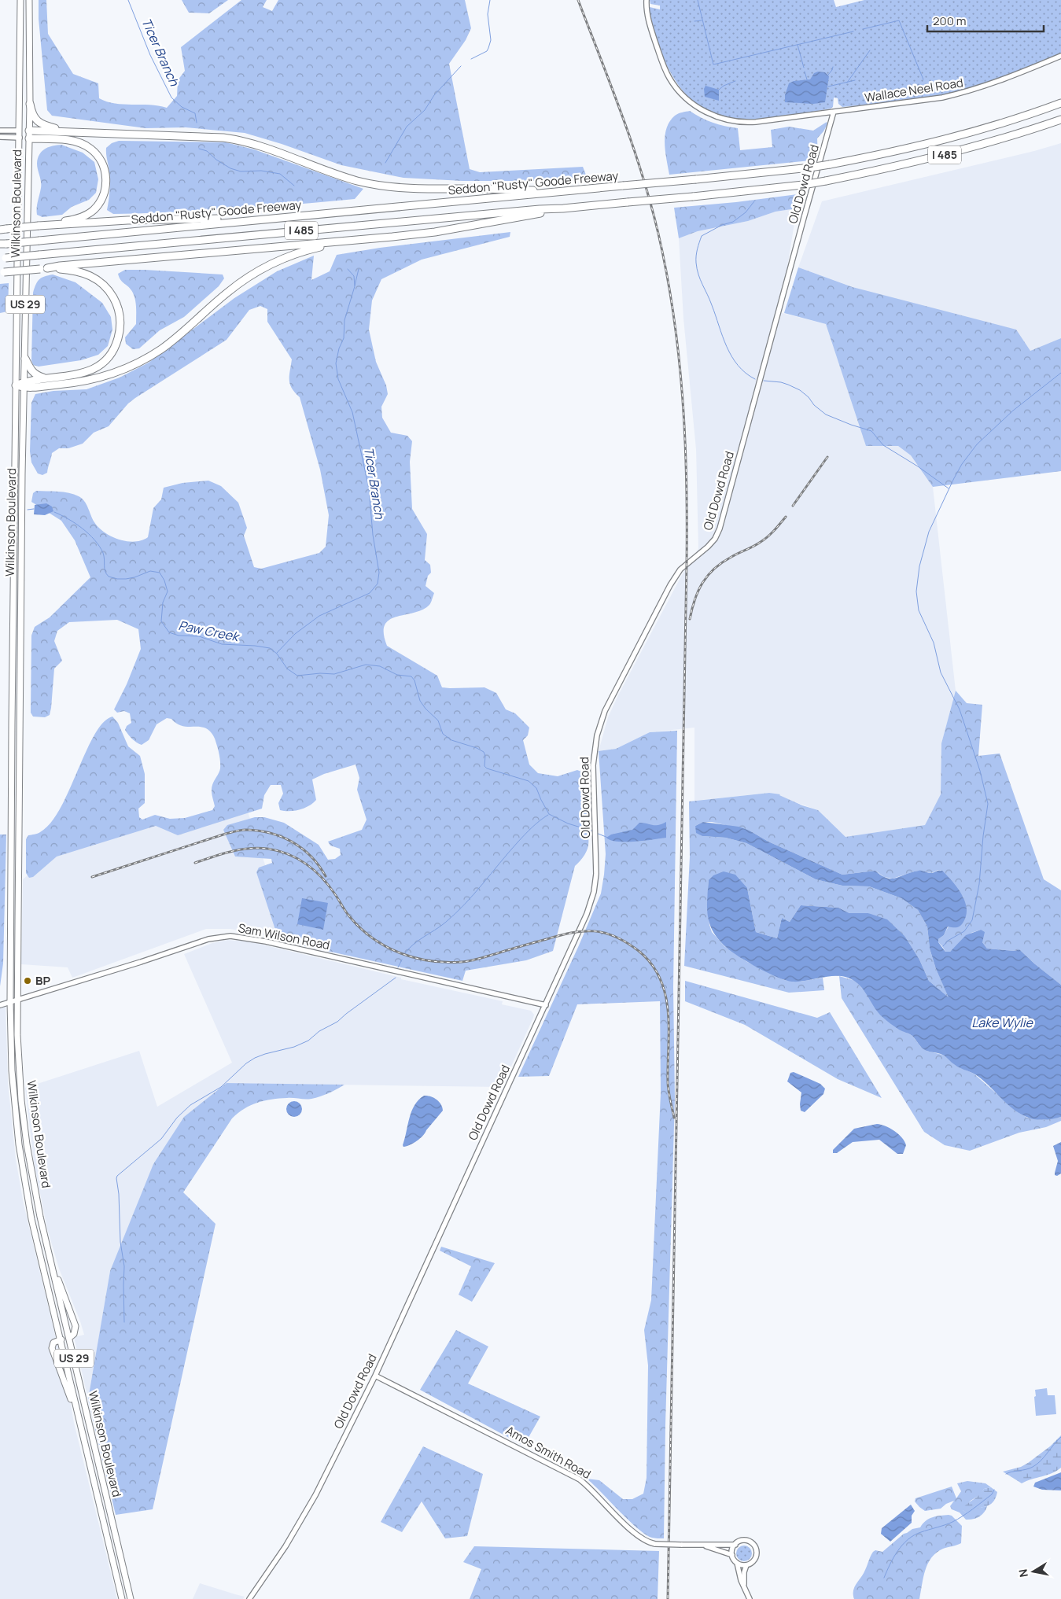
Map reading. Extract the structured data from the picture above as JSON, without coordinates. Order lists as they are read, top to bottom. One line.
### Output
{"streets":{"highway":["I 485","Seddon \"Rusty\" Goode Freeway"],"main road":["Wilkinson Boulevard","US 29"],"street":["Wallace Neel Road","Old Dowd Road","Sam Wilson Road","Amos Smith Road"]},"crossings":[["Wallace Neel Road","Old Dowd Road"],["Old Dowd Road","Sam Wilson Road"],["Old Dowd Road","Amos Smith Road"],["Wilkinson Boulevard","Sam Wilson Road"]],"water":["Ticer Branch","Paw Creek","Lake Wylie"],"places":["BP"],"scale_bar":"200 m","north":"left"}
